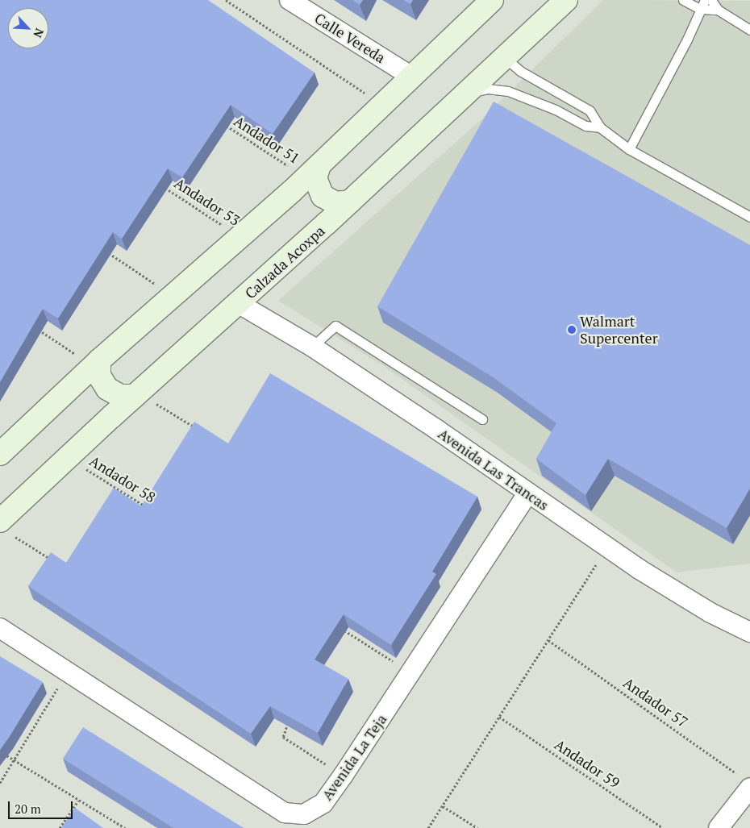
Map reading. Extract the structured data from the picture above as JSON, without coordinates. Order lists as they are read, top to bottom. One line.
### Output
{"streets":{"main road":["Calzada Acoxpa"],"street":["Calle Vereda","Avenida Las Trancas","Avenida La Teja"],"path":["Andador 51","Andador 53","Andador 58","Andador 57","Andador 59"]},"crossings":[["Calzada Acoxpa","Avenida Las Trancas"],["Calzada Acoxpa","Andador 58"],["Avenida Las Trancas","Avenida La Teja"]],"places":["Walmart Supercenter"],"scale_bar":"20 m","north":"bottom right"}
